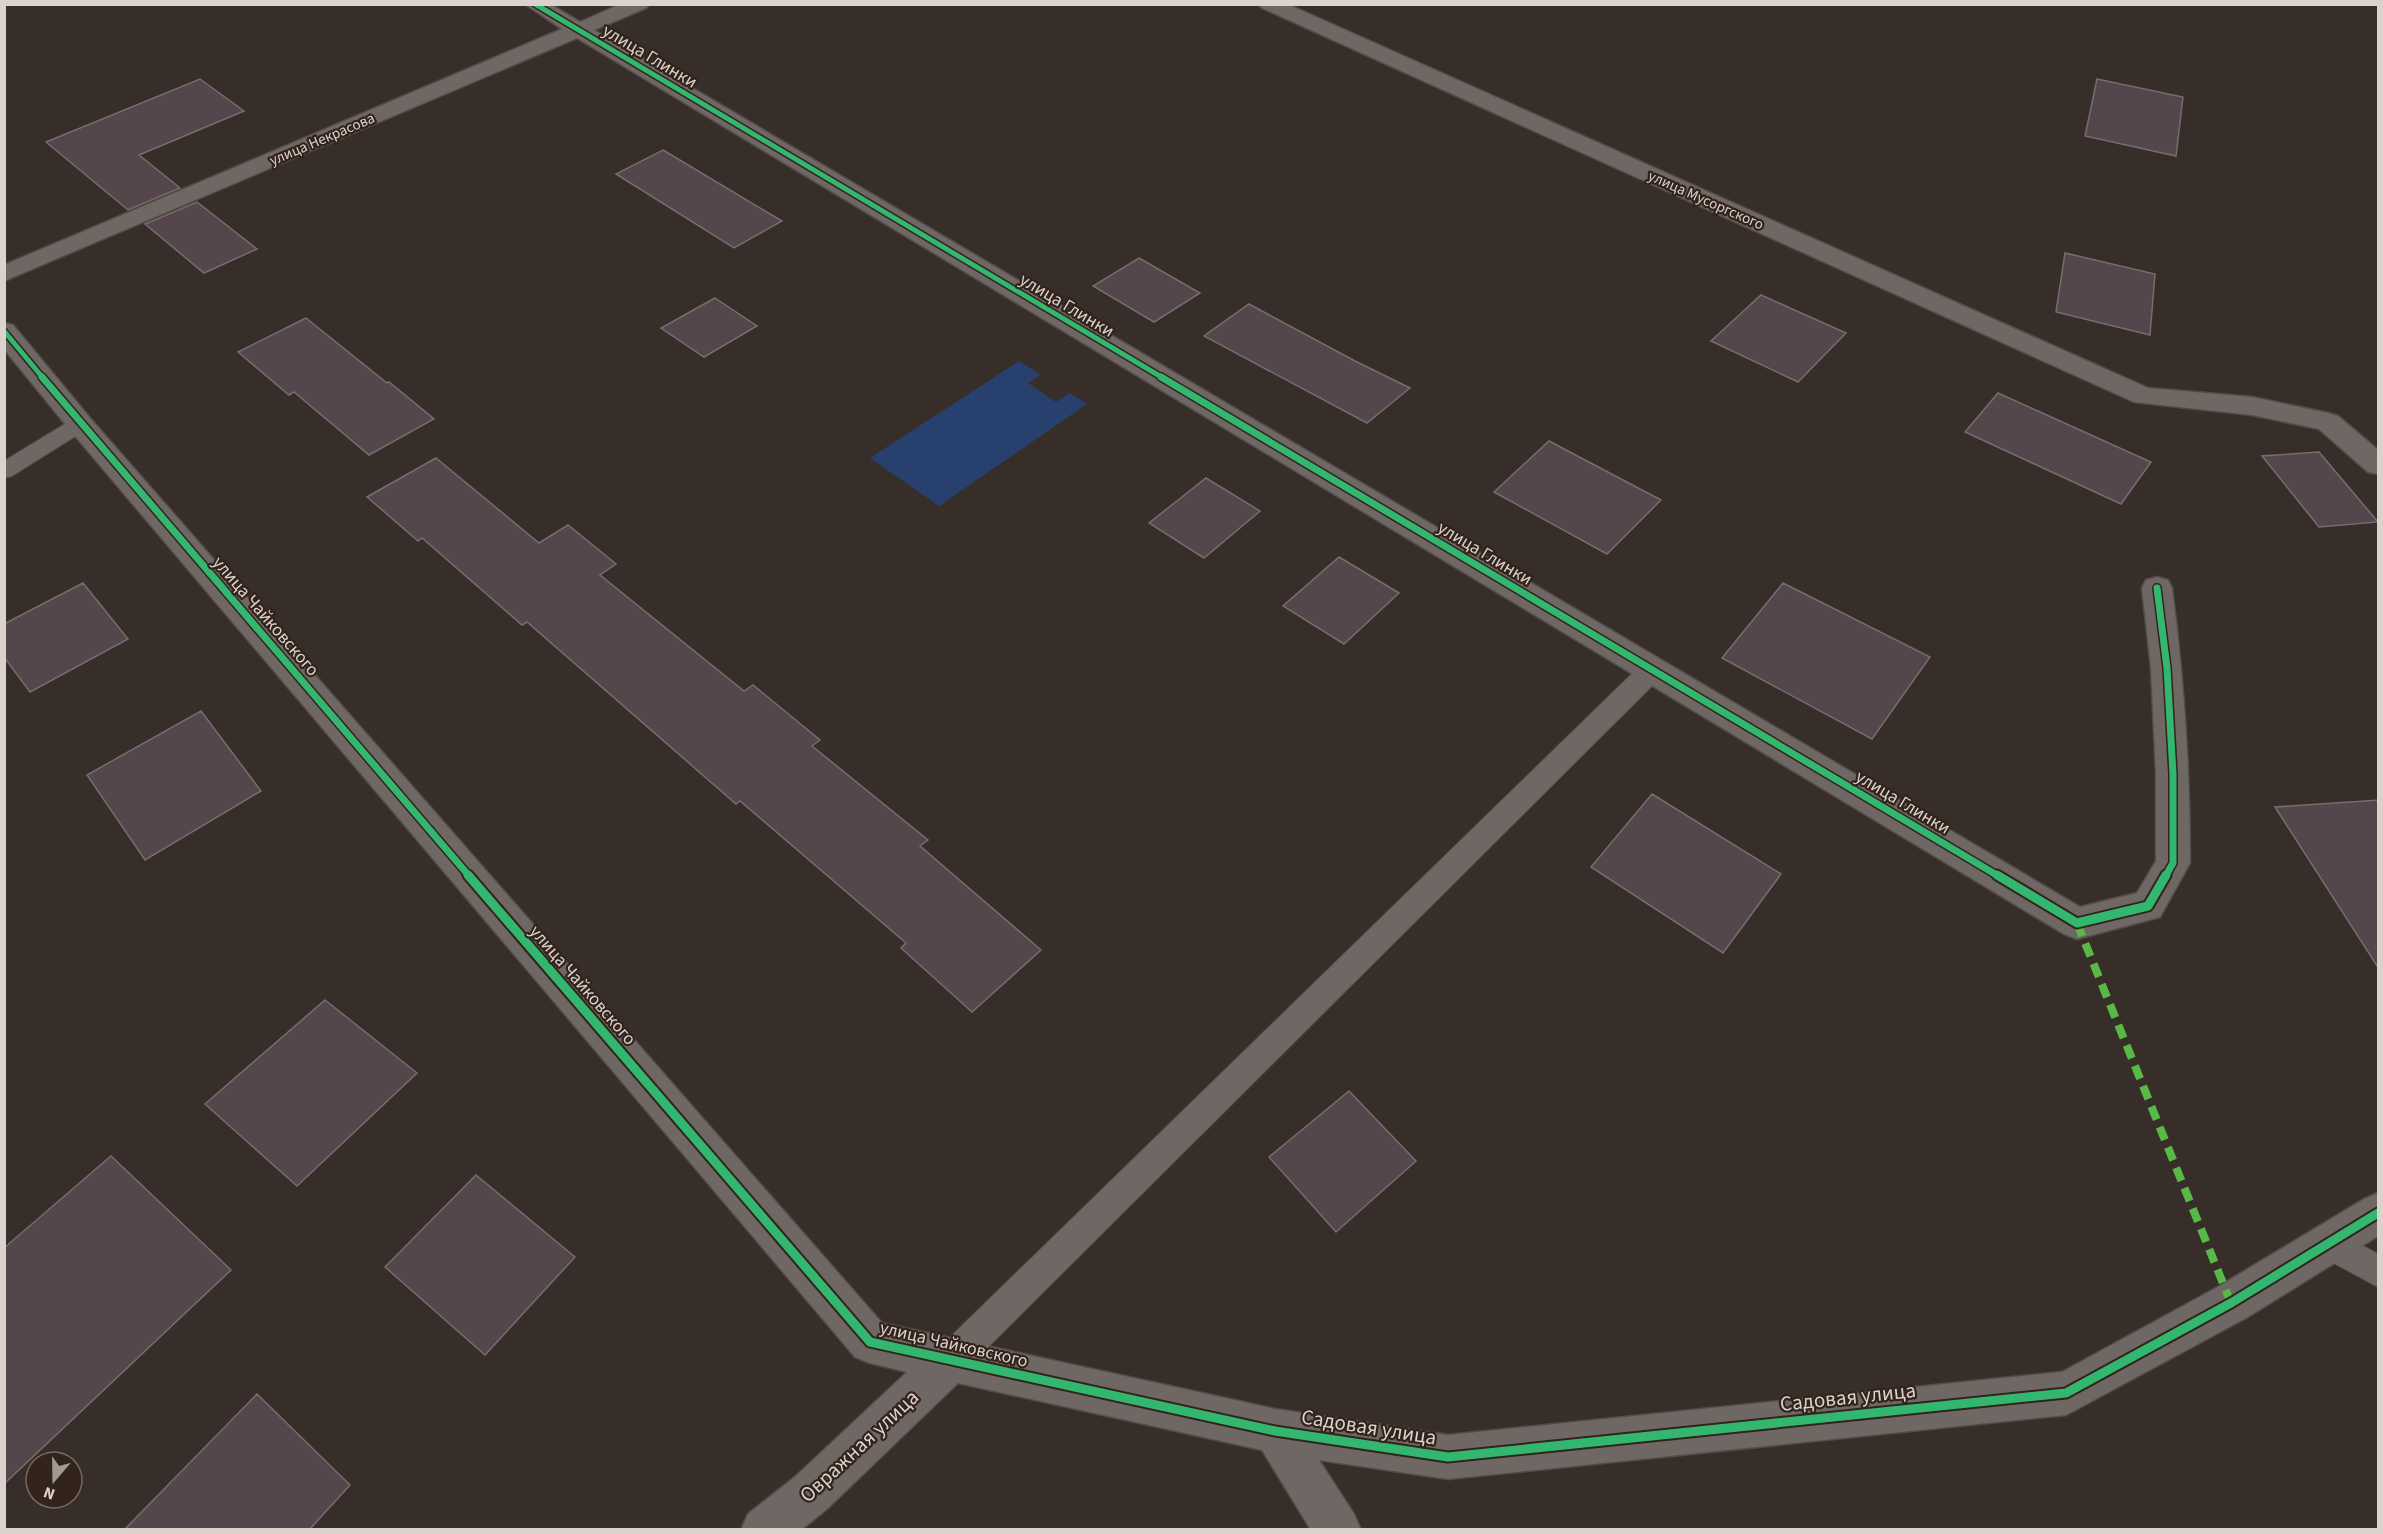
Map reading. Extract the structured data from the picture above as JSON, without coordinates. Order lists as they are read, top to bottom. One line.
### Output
{"streets":{"street":["улица Глинки","улица Некрасова","улица Мусоргского","улица Чайковского","Садовая улица","Овражная улица"]},"crossings":[["улица Глинки","улица Некрасова"],["улица Чайковского","Садовая улица"],["улица Чайковского","Овражная улица"]],"north":"bottom"}
